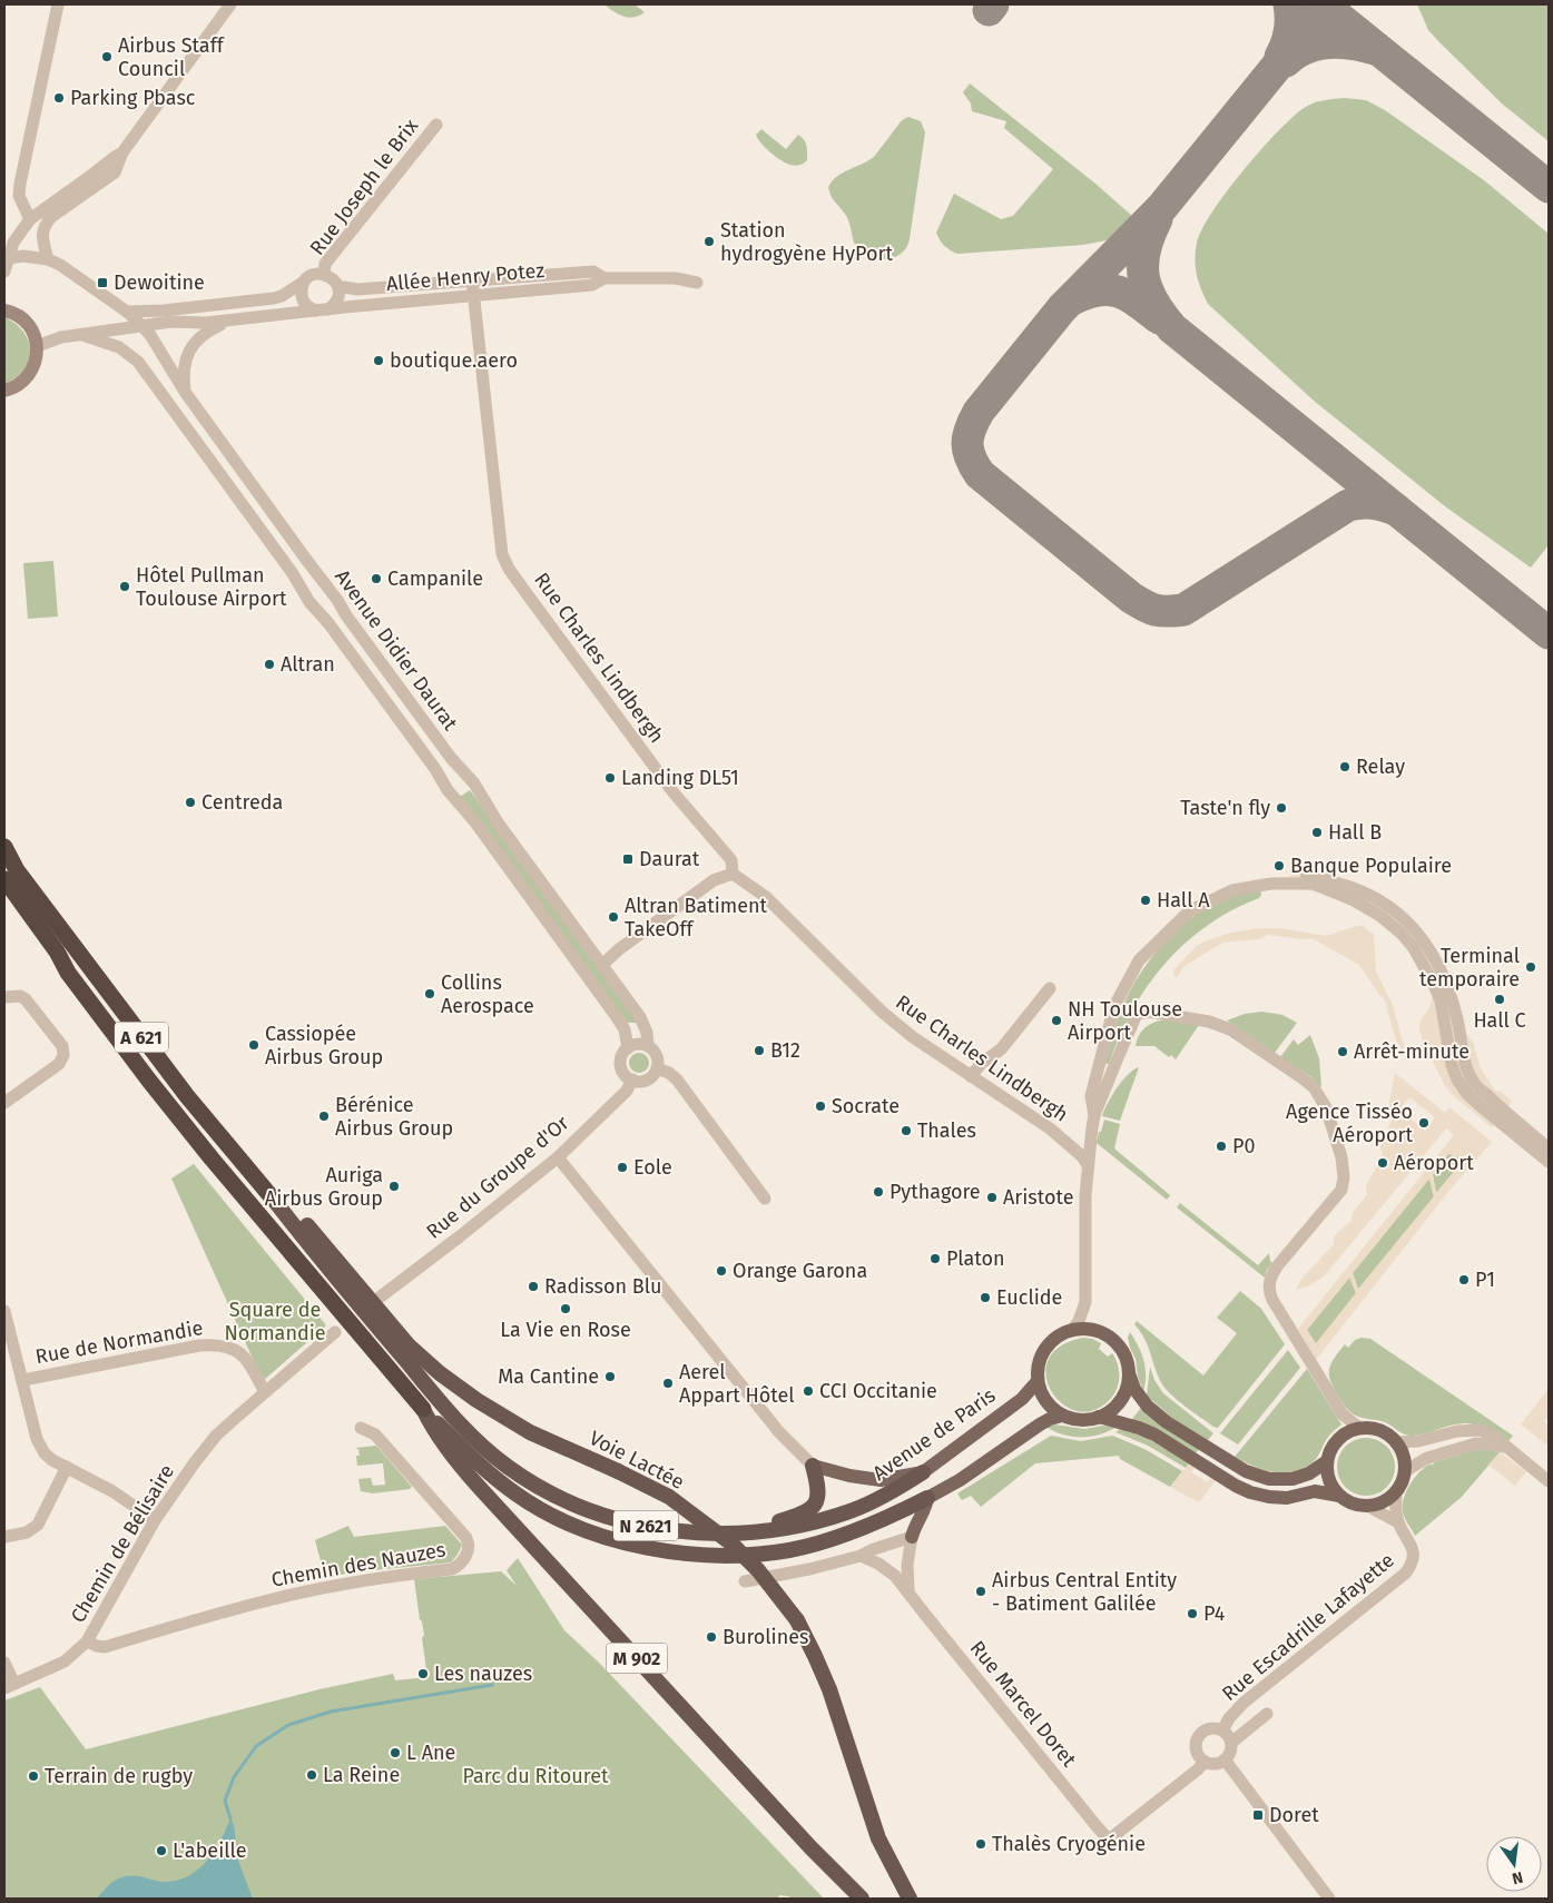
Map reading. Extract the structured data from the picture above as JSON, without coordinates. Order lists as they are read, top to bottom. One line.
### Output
{"streets":{"highway":["A 621","Avenue de Paris","Voie Lactée","N 2621","M 902"],"street":["Rue Joseph le Brix","Allée Henry Potez","Avenue Didier Daurat","Rue Charles Lindbergh","Rue du Groupe d'Or","Rue de Normandie","Chemin de Bélisaire","Chemin des Nauzes","Rue Escadrille Lafayette","Rue Marcel Doret"]},"crossings":[["Rue Joseph le Brix","Allée Henry Potez"],["Allée Henry Potez","Avenue Didier Daurat"],["Allée Henry Potez","Rue Charles Lindbergh"],["Avenue Didier Daurat","Rue du Groupe d'Or"],["A 621","Avenue de Paris"],["A 621","Voie Lactée"],["A 621","N 2621"],["A 621","M 902"],["Rue de Normandie","Chemin de Bélisaire"],["Avenue de Paris","Voie Lactée"],["Avenue de Paris","N 2621"],["N 2621","M 902"],["Chemin de Bélisaire","Chemin des Nauzes"],["Rue Escadrille Lafayette","Rue Marcel Doret"]],"parks":["Square de Normandie","Parc du Ritouret"],"places":{"other":["Airbus Staff Council","Parking Pbasc","Station hydrogyène HyPort","boutique.aero","Campanile","Hôtel Pullman Toulouse Airport","Altran","Relay","Landing DL51","Centreda","Taste'n fly","Hall B","Banque Populaire","Hall A","Altran Batiment TakeOff","Terminal temporaire","Collins Aerospace","Hall C","NH Toulouse Airport","Cassiopée Airbus Group","B12","Arrêt-minute","Socrate","Bérénice Airbus Group","Agence Tisséo Aéroport","Thales","P0","Aéroport","Eole","Auriga Airbus Group","Pythagore","Aristote","Platon","Orange Garona","P1","Radisson Blu","Euclide","La Vie en Rose","Ma Cantine","Aerel Appart Hôtel","CCI Occitanie","Airbus Central Entity - Batiment Galilée","P4","Burolines","Les nauzes","L Ane","La Reine","Terrain de rugby","Thalès Cryogénie","L'abeille"],"transit":["Dewoitine","Daurat","Doret"]},"north":"bottom"}
